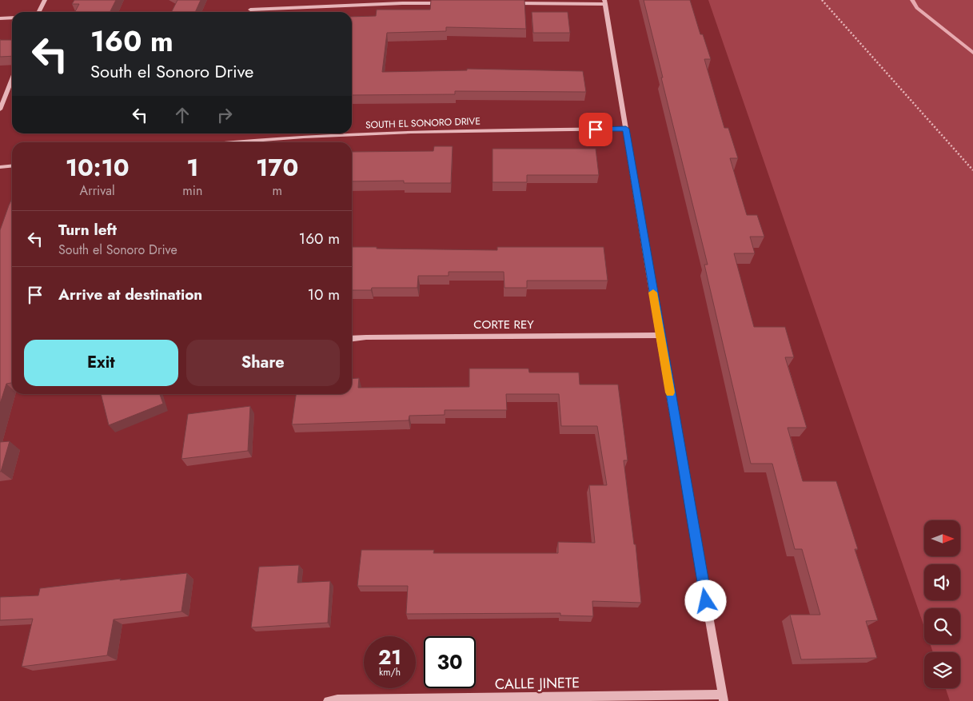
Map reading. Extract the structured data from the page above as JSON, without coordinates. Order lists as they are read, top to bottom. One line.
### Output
{"streets":{"street":["SOUTH EL SONORO DRIVE","CORTE REY","CALLE JINETE"]},"north":"right","page":{"turn":["160 m","South el Sonoro Drive"],"eta":["10:10","Arrival","1","min","170","m"],"list":[{"name":"Turn left","note":"South el Sonoro Drive","value":"160 m"},{"name":"Arrive at destination","value":"10 m"}],"buttons":["Exit","Share"],"speed":"21 km/h","limit":"30"}}
